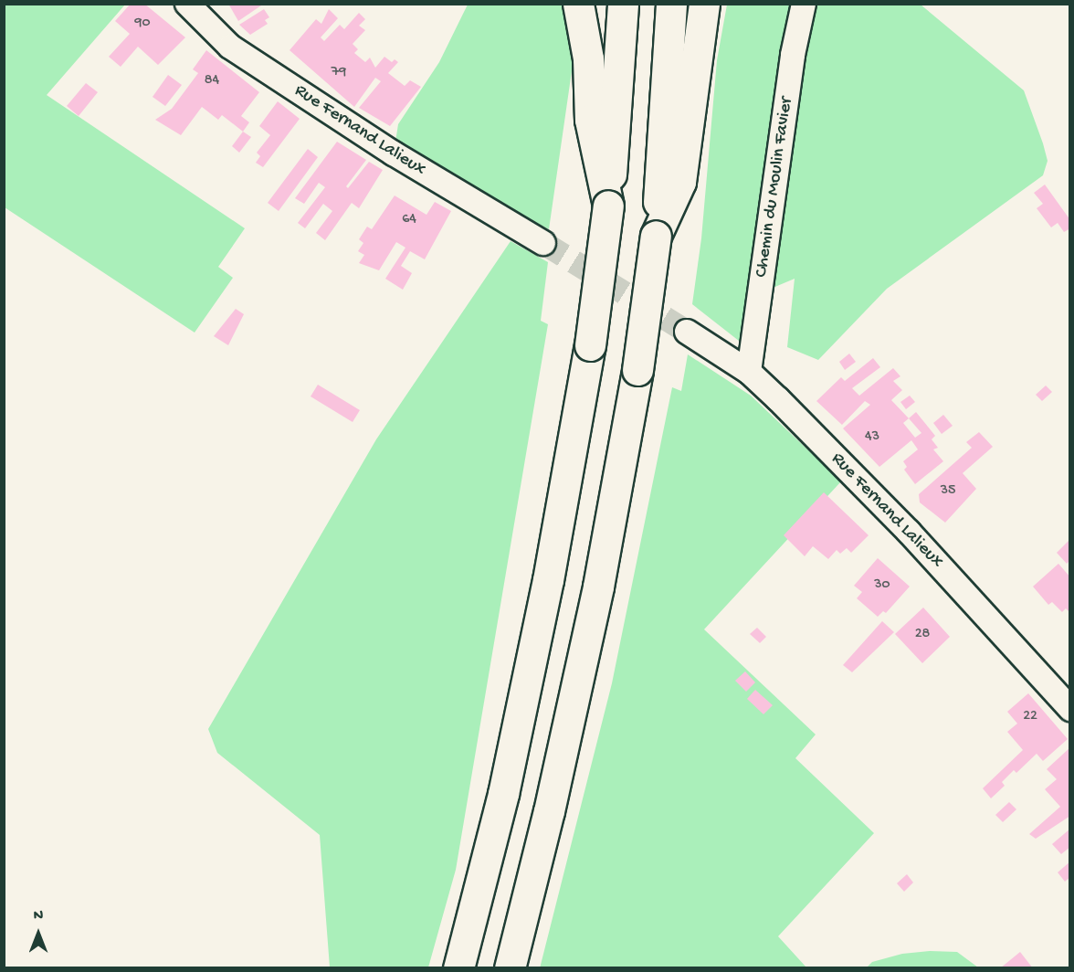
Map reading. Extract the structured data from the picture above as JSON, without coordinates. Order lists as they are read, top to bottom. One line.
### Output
{"streets":{"street":["Rue Fernand Lalieux","Chemin du Moulin Favier"]},"crossings":[["Rue Fernand Lalieux","Chemin du Moulin Favier"]],"house_numbers":["90","79","84","64","43","35","30","28","22"],"north":"top"}
